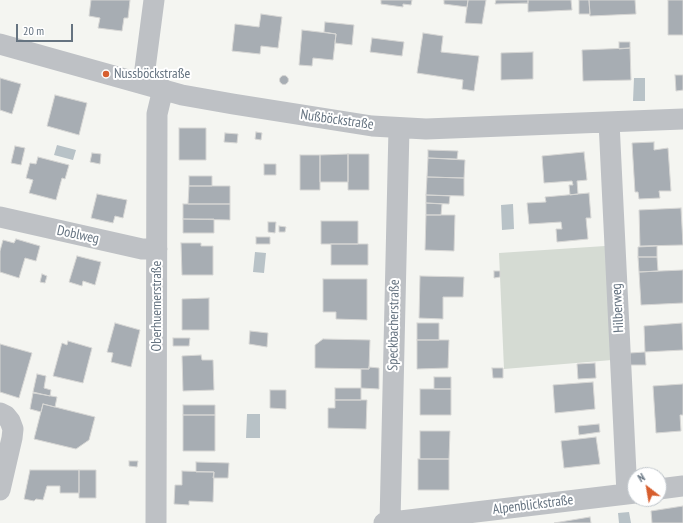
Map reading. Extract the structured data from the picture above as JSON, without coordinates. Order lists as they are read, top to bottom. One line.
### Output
{"streets":{"street":["Nußböckstraße","Doblweg","Oberhuemerstraße","Hilberweg","Speckbacherstraße","Alpenblickstraße"]},"crossings":[["Nußböckstraße","Oberhuemerstraße"],["Nußböckstraße","Hilberweg"],["Nußböckstraße","Speckbacherstraße"],["Doblweg","Oberhuemerstraße"],["Speckbacherstraße","Alpenblickstraße"]],"places":["Nussböckstraße"],"scale_bar":"20 m","north":"top left"}
